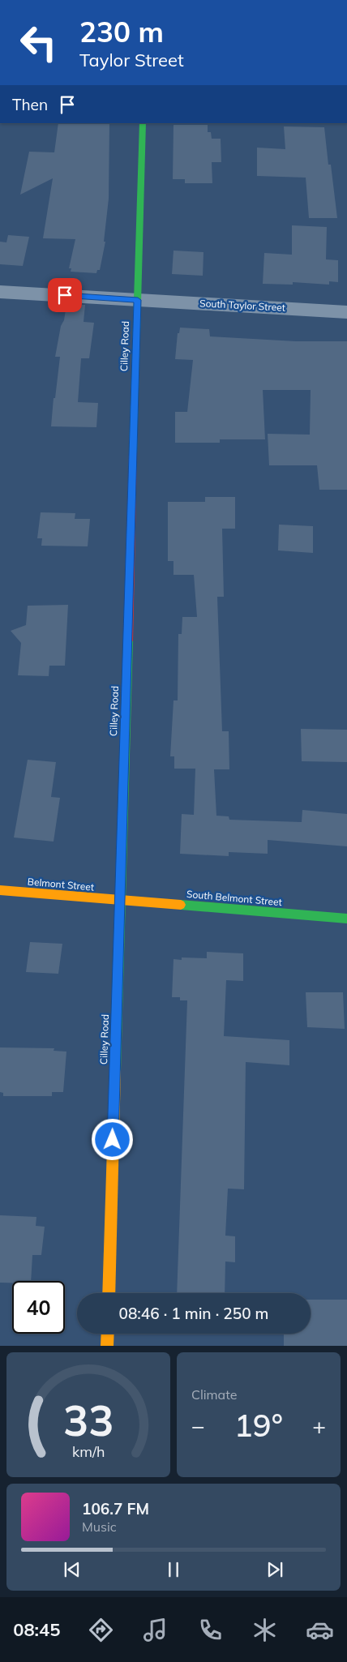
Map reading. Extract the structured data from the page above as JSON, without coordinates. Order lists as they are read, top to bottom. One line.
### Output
{"streets":{"street":["South Taylor Street","Cilley Road","Belmont Street","South Belmont Street"]},"crossings":[["South Taylor Street","Cilley Road"],["Cilley Road","Belmont Street"],["Cilley Road","South Belmont Street"],["Belmont Street","South Belmont Street"]],"page":{"turn":["230 m","Taylor Street"],"then":"Then","limit":"40","trip":"08:46 · 1 min · 250 m","tile":"Climate","heat":["−","19°","+"],"song":["106.7 FM","Music"],"tabs":"08:45","gauge":["33","km/h"]}}
